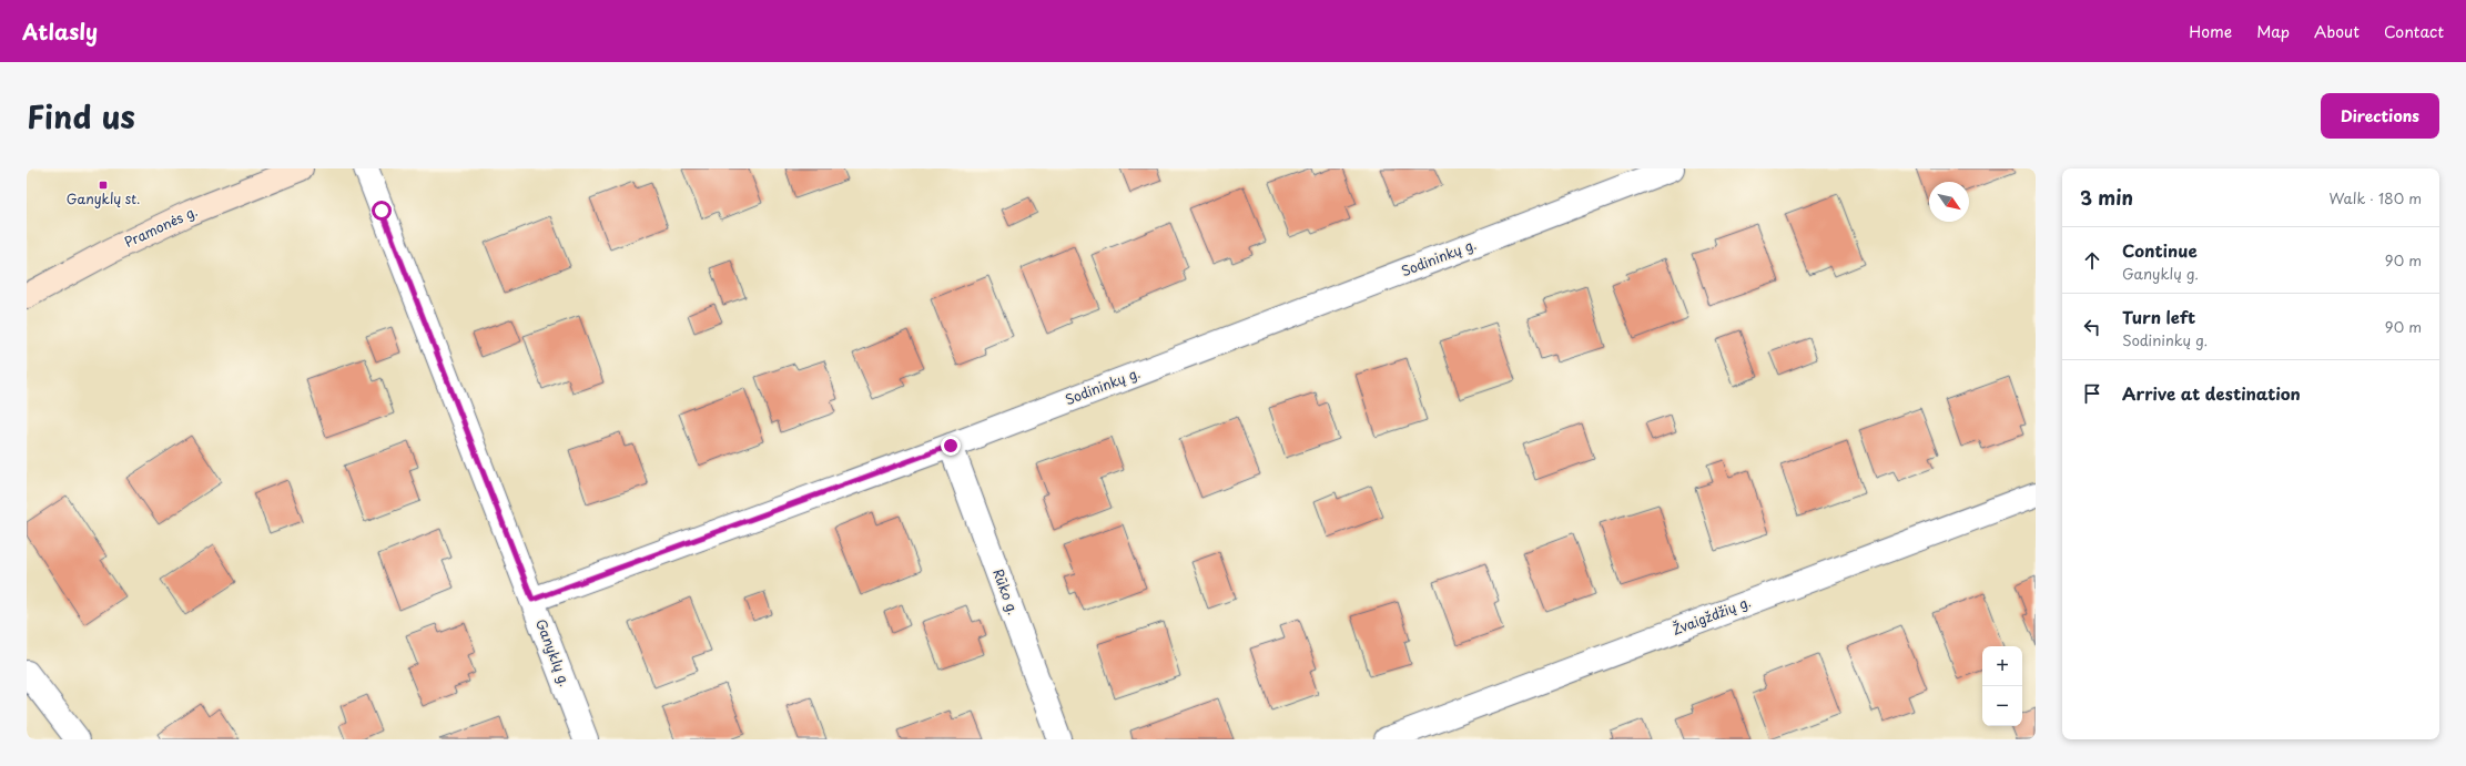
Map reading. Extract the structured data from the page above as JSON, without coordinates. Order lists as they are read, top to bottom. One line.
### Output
{"streets":{"main road":["Pramonės g."],"street":["Sodininkų g.","Rūko g.","Žvaigždžių g.","Ganyklų g."]},"crossings":[["Sodininkų g.","Rūko g."],["Sodininkų g.","Ganyklų g."]],"places":{"transit":["Ganyklų st."]},"north":"bottom right","page":{"header":"Atlasly","nav":["Home","Map","About","Contact"],"title":"Find us","buttons":"Directions","heading":["3 min","Walk · 180 m"],"list":[["Continue","Ganyklų g.","90 m"],["Turn left","Sodininkų g.","90 m"],"Arrive at destination"],"map_buttons":["+","−"]}}
